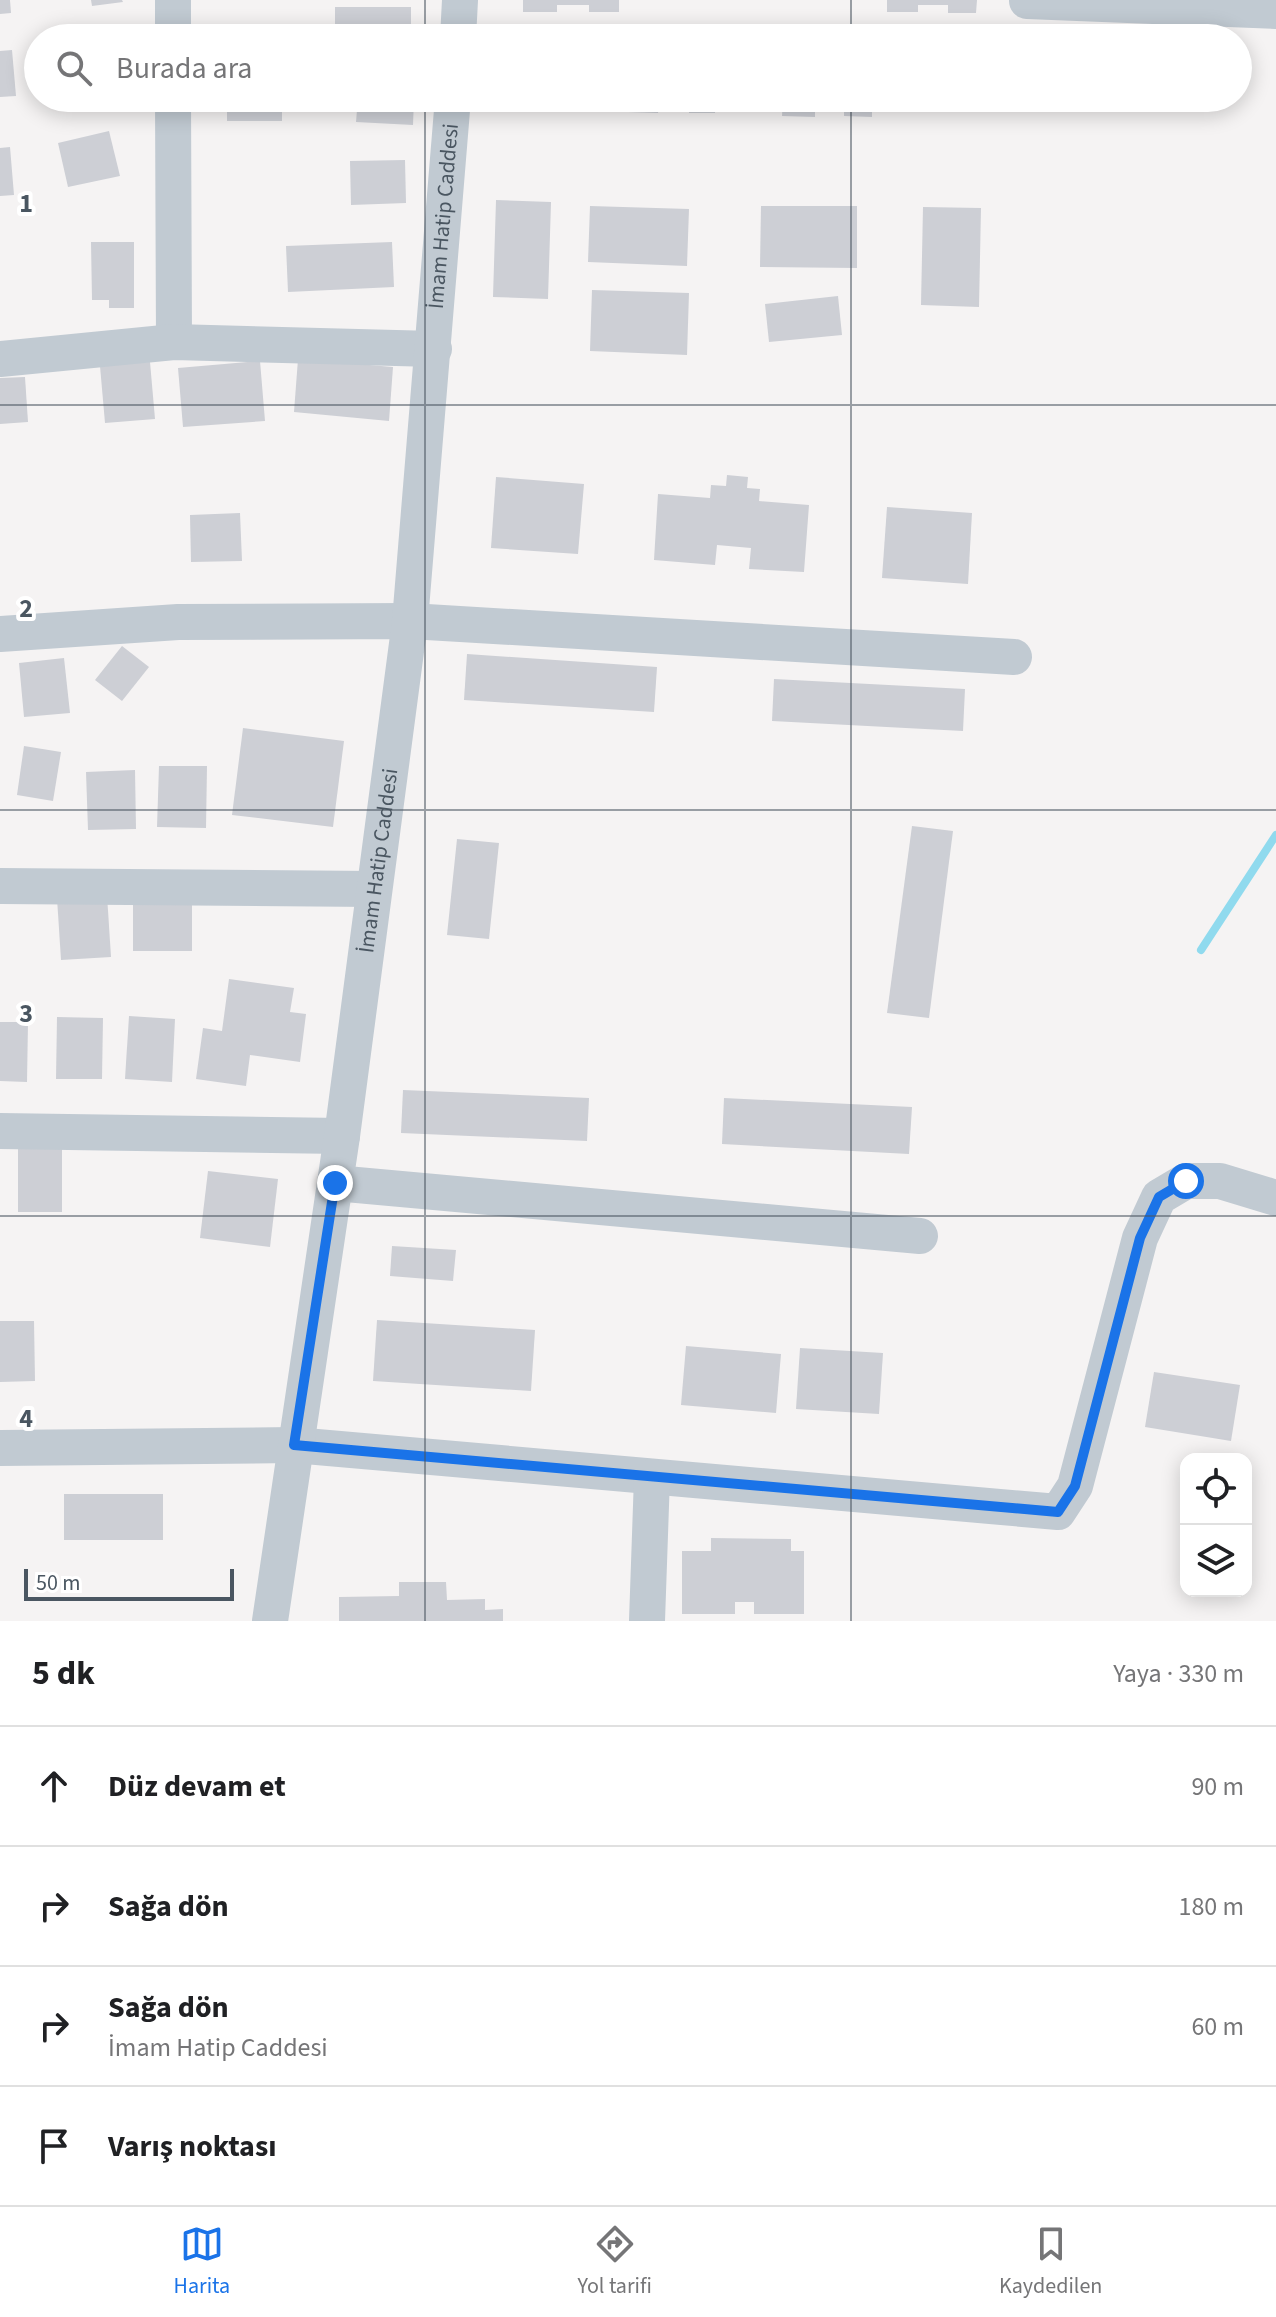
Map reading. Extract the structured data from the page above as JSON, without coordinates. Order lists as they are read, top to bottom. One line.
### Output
{"streets":{"street":["İmam Hatip Caddesi"]},"scale_bar":"50 m","page":{"search":"Burada ara","scale":"50 m","heading":["5 dk","Yaya · 330 m"],"list":[["Düz devam et","90 m"],["Sağa dön","180 m"],["Sağa dön","İmam Hatip Caddesi","60 m"],"Varış noktası"],"nav":["Harita","Yol tarifi","Kaydedilen"]},"grid":{"rows":["1","2","3","4"]}}
